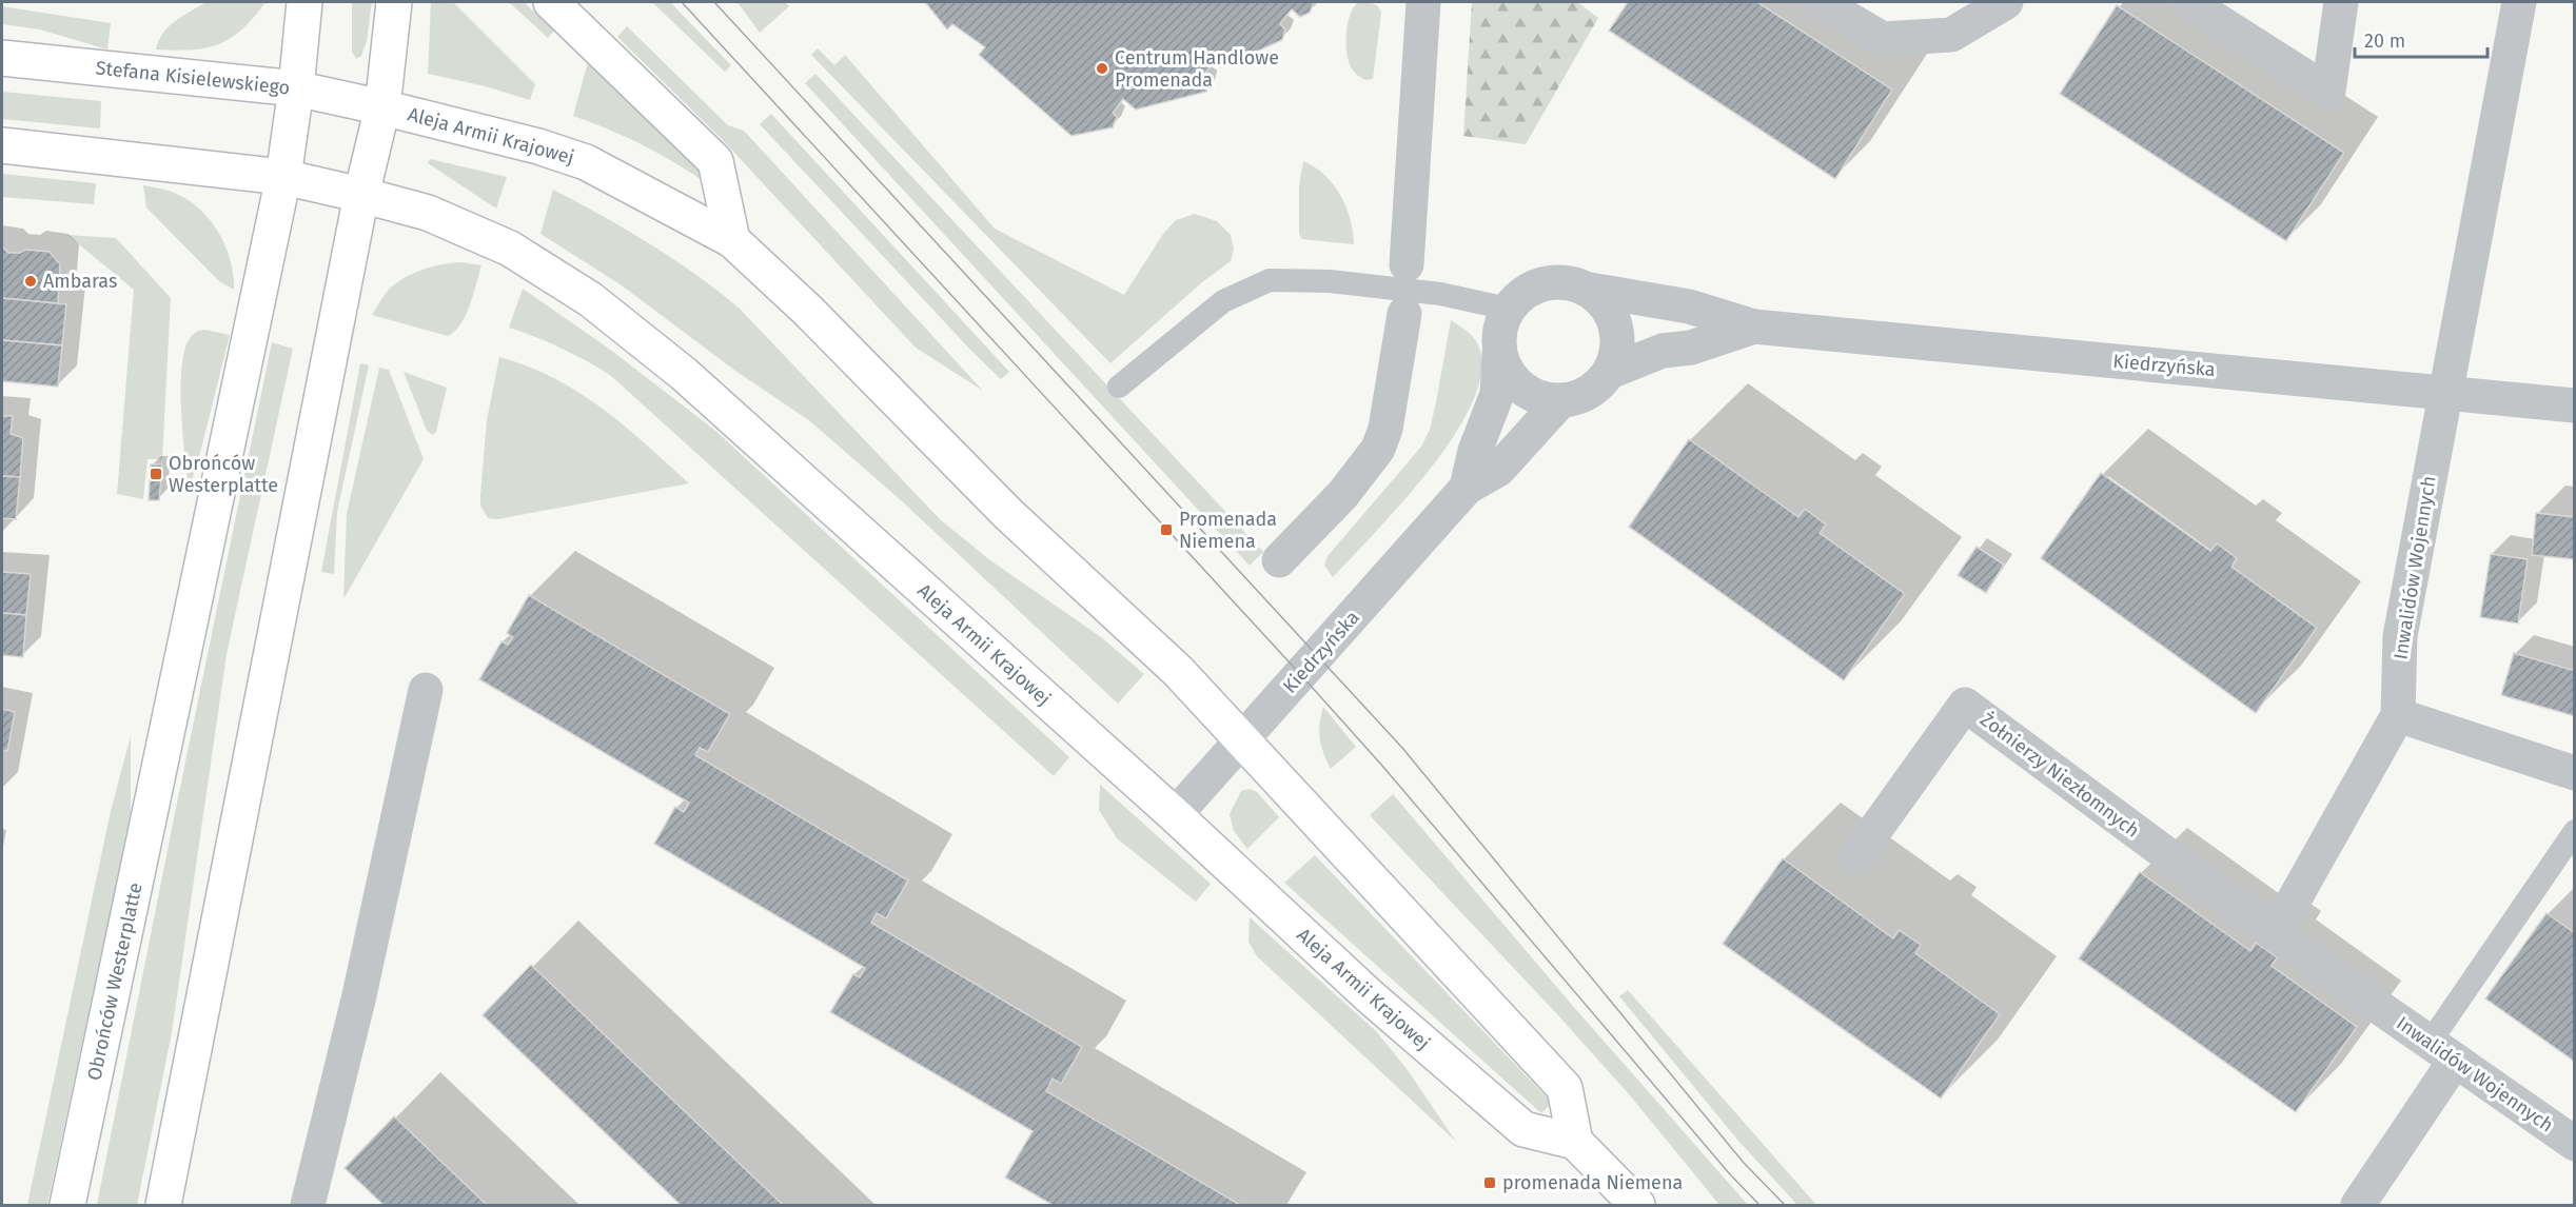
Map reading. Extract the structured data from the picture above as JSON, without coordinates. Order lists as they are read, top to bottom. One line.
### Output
{"streets":{"main road":["Stefana Kisielewskiego","Aleja Armii Krajowej","Obrońców Westerplatte"],"street":["Kiedrzyńska","Inwalidów Wojennych","Żołnierzy Niezłomnych"]},"crossings":[["Stefana Kisielewskiego","Aleja Armii Krajowej"],["Stefana Kisielewskiego","Obrońców Westerplatte"],["Aleja Armii Krajowej","Kiedrzyńska"],["Kiedrzyńska","Inwalidów Wojennych"],["Inwalidów Wojennych","Żołnierzy Niezłomnych"]],"places":{"other":["Centrum Handlowe Promenada","Ambaras"],"transit":["Obrońców Westerplatte","Promenada Niemena","promenada Niemena"]},"scale_bar":"20 m"}
